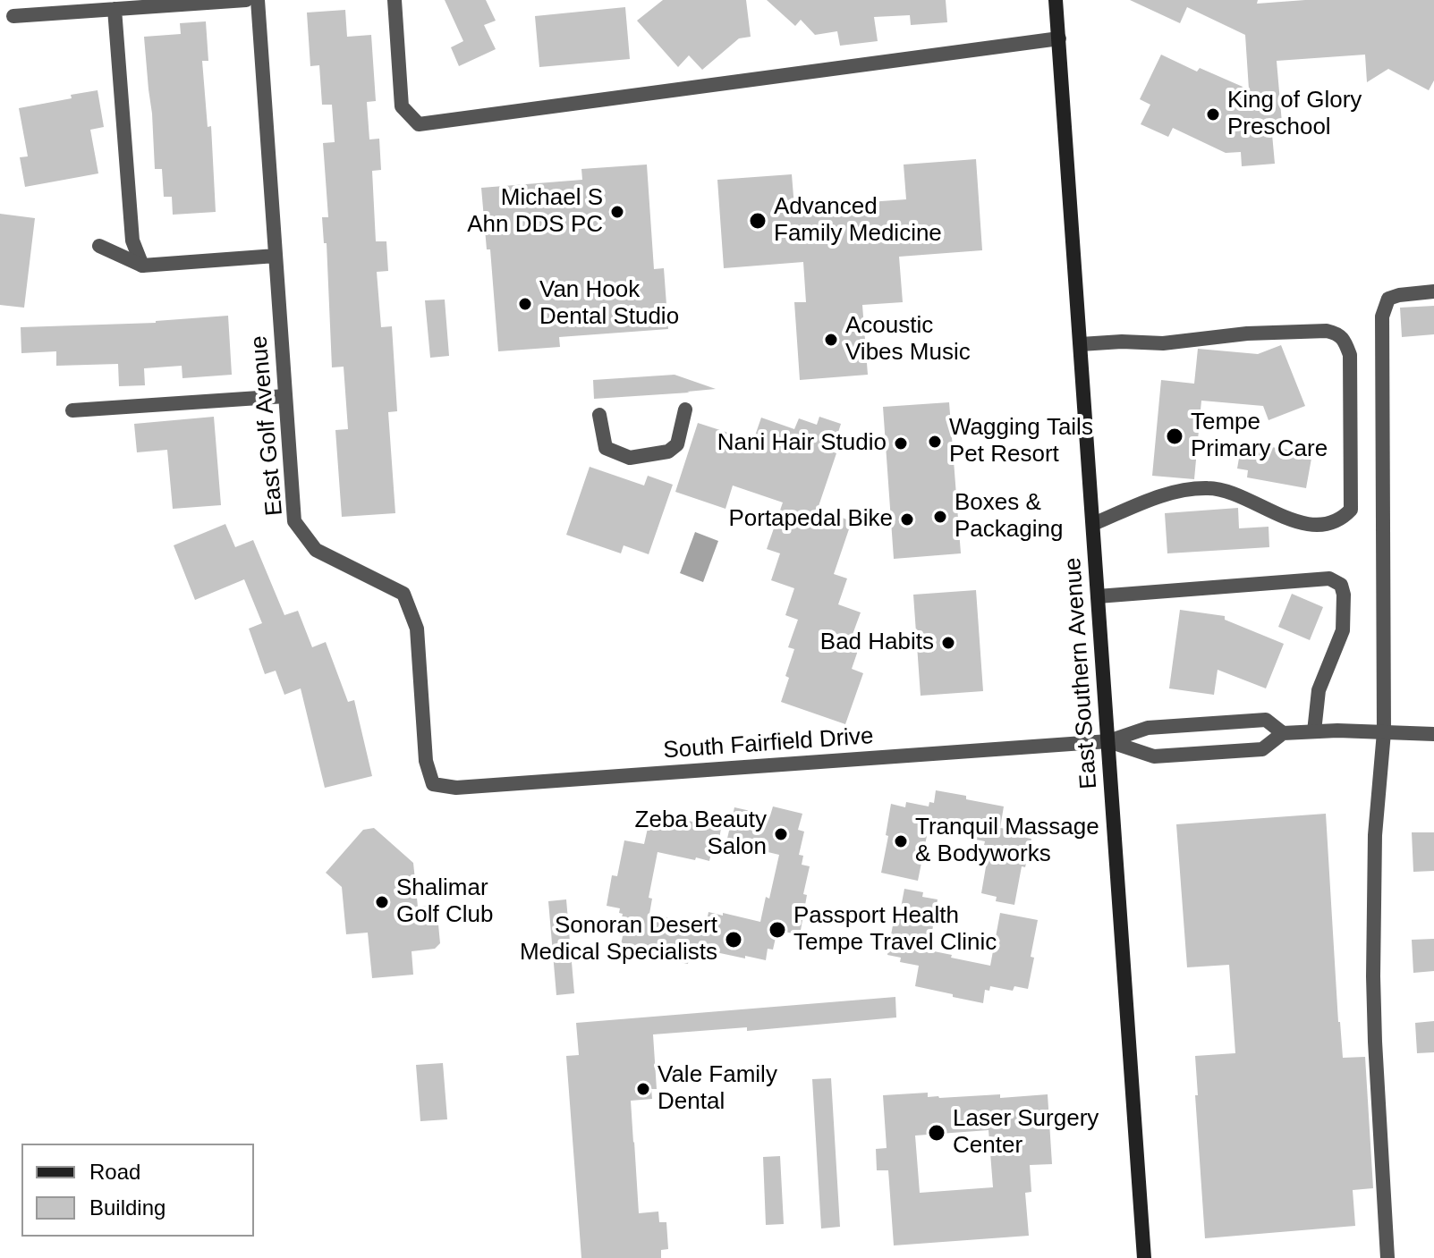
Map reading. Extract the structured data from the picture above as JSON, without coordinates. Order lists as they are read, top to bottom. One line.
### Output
{"streets":{"main road":["East Southern Avenue"],"street":["East Golf Avenue","South Fairfield Drive"]},"crossings":[["East Golf Avenue","South Fairfield Drive"],["East Southern Avenue","South Fairfield Drive"]],"places":["King of Glory Preschool","Michael S Ahn DDS PC","Advanced Family Medicine","Van Hook Dental Studio","Acoustic Vibes Music","Tempe Primary Care","Wagging Tails Pet Resort","Nani Hair Studio","Boxes & Packaging","Portapedal Bike","Bad Habits","Zeba Beauty Salon","Tranquil Massage & Bodyworks","Shalimar Golf Club","Passport Health Tempe Travel Clinic","Sonoran Desert Medical Specialists","Vale Family Dental","Laser Surgery Center"],"legend":["Road","Building"]}
